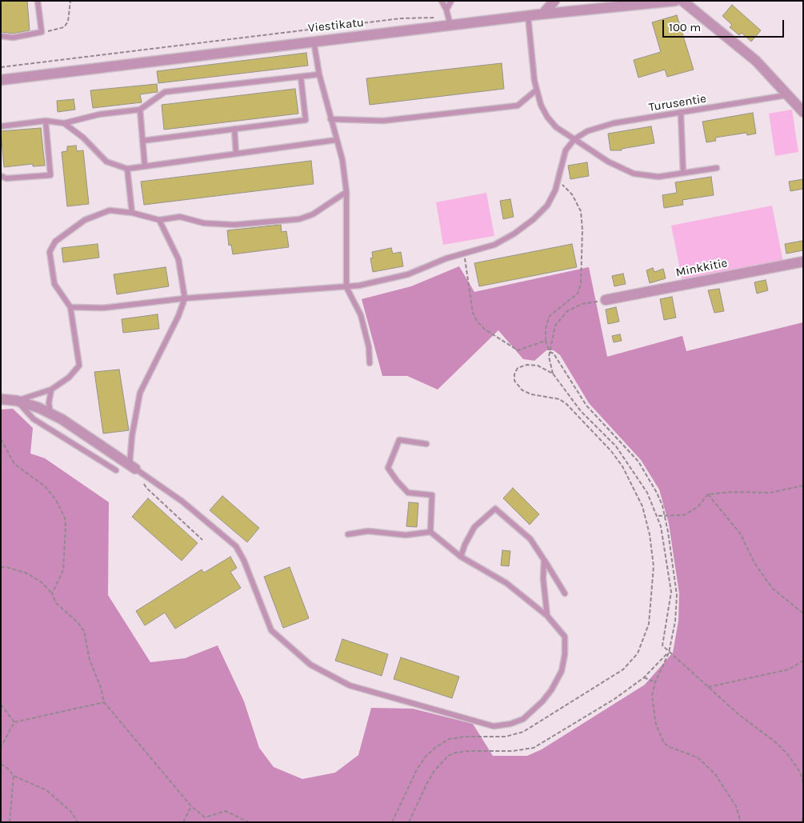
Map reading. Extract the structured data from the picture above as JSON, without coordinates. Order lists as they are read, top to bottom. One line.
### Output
{"streets":{"street":["Viestikatu","Minkkitie"],"lane":["Turusentie"]},"scale_bar":"100 m"}
